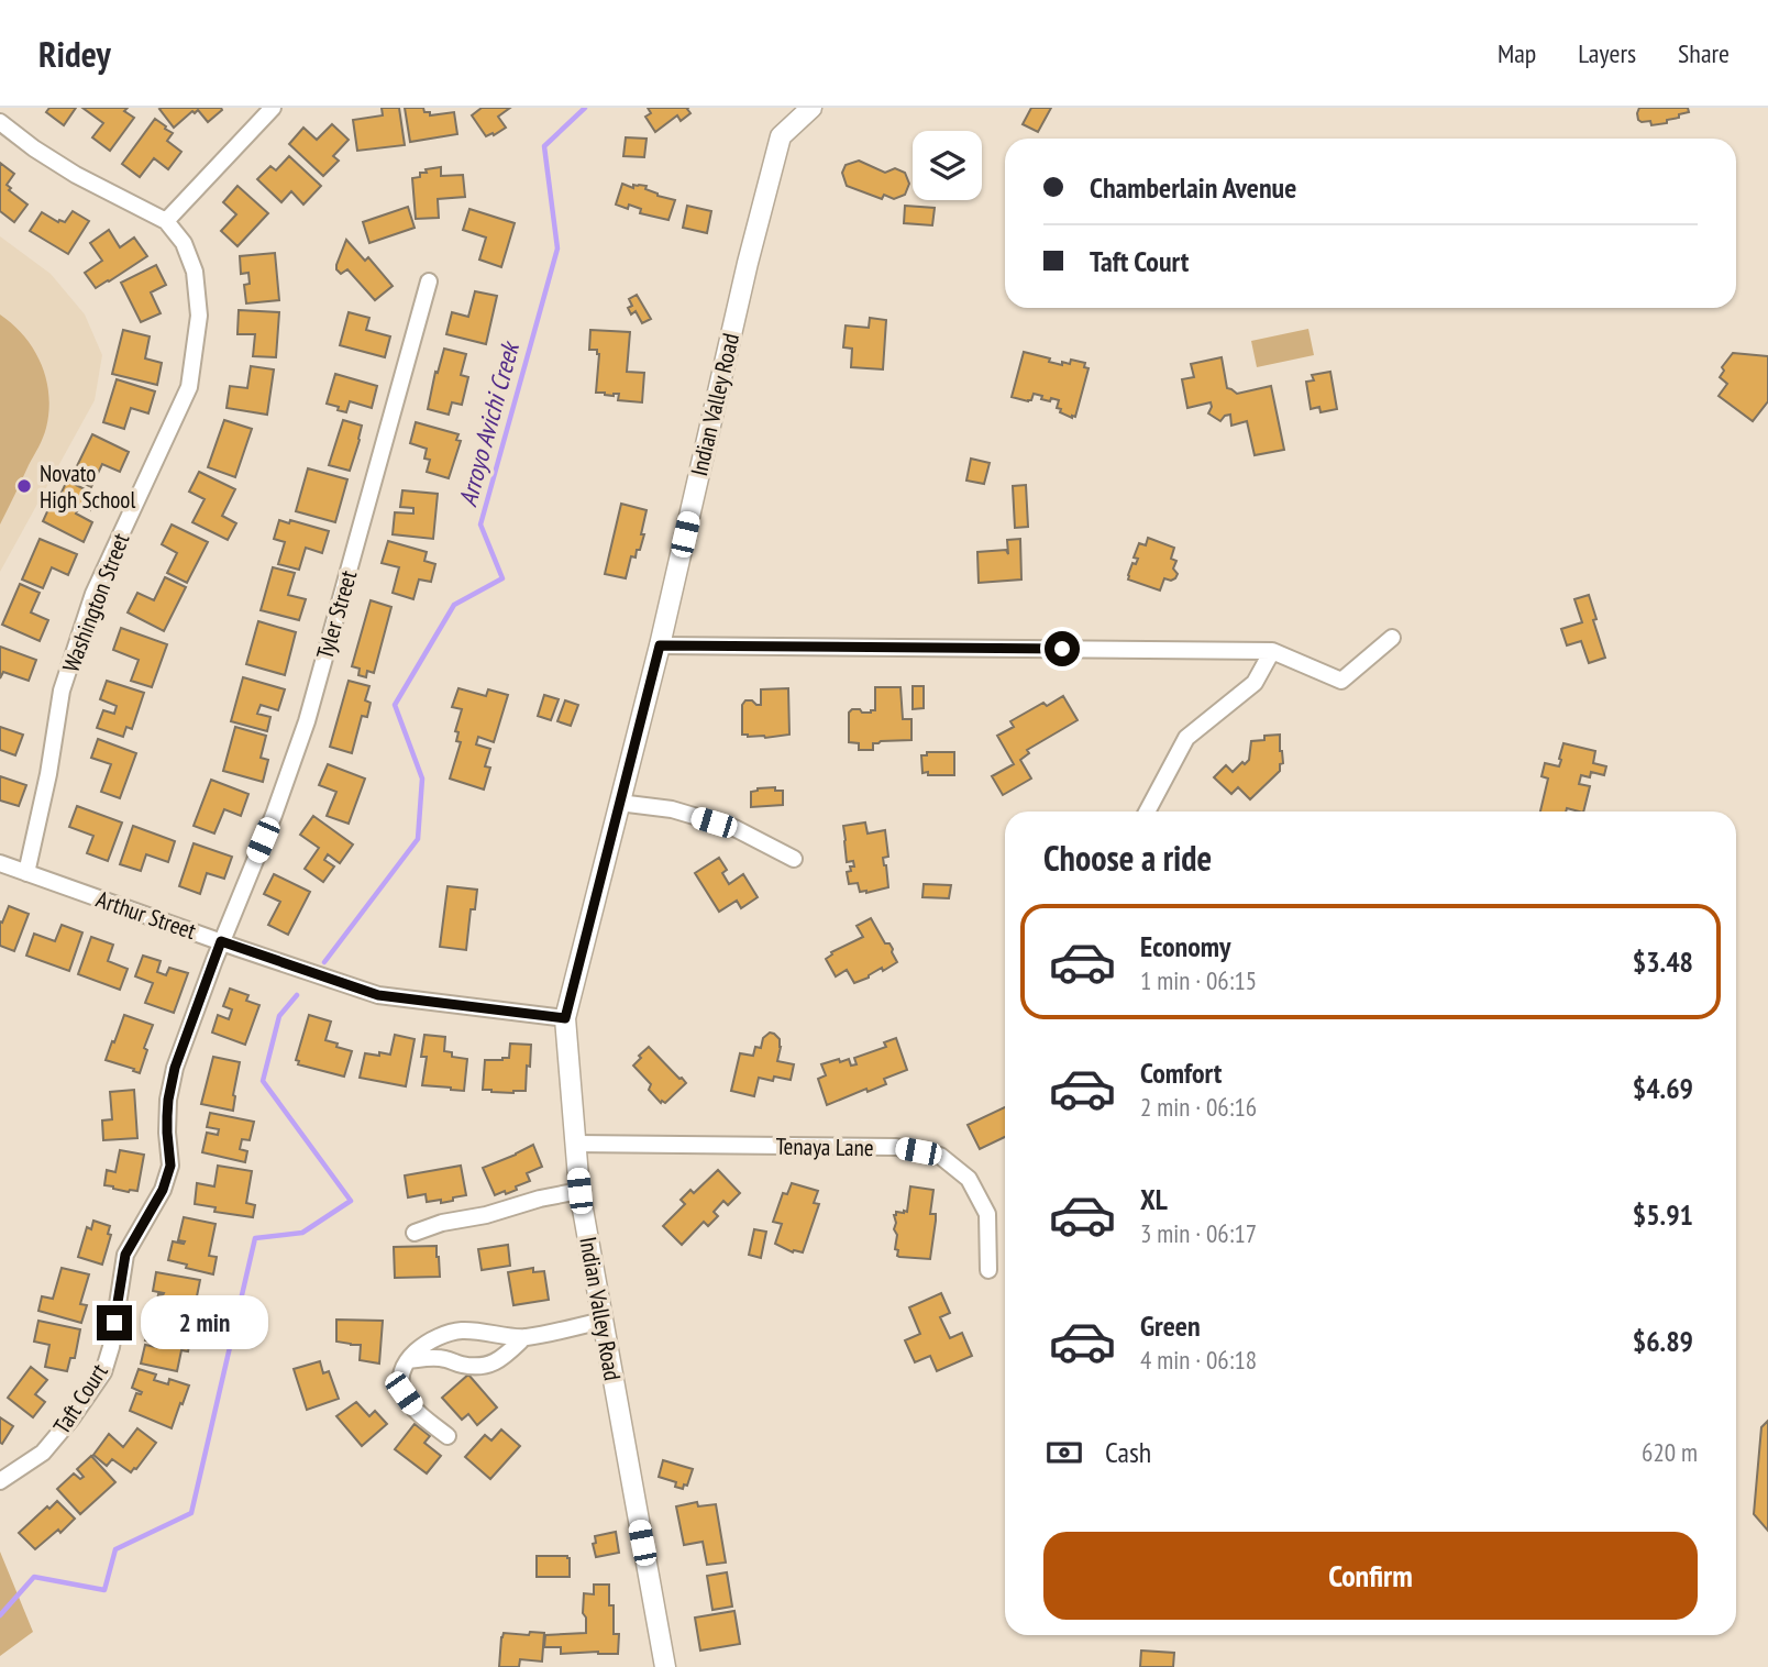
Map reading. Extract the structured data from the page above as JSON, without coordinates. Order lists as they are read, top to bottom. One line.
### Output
{"streets":{"street":["Indian Valley Road","Washington Street","Tyler Street","Arthur Street","Tenaya Lane","Taft Court"]},"crossings":[["Indian Valley Road","Arthur Street"],["Indian Valley Road","Tenaya Lane"],["Washington Street","Arthur Street"],["Tyler Street","Arthur Street"],["Tyler Street","Taft Court"],["Arthur Street","Taft Court"]],"water":["Arroyo Avichi Creek"],"places":["Novato High School"],"page":{"header":"Ridey","nav":["Map","Layers","Share"],"banner":["Chamberlain Avenue","Taft Court"],"heading":"Choose a ride","list":[{"name":"Economy","note":"1 min · 06:15","value":"$3.48"},{"name":"Comfort","note":"2 min · 06:16","value":"$4.69"},{"name":"XL","note":"3 min · 06:17","value":"$5.91"},{"name":"Green","note":"4 min · 06:18","value":"$6.89"}],"bubble":"2 min","pay":["Cash","620 m"],"buttons":"Confirm"}}
